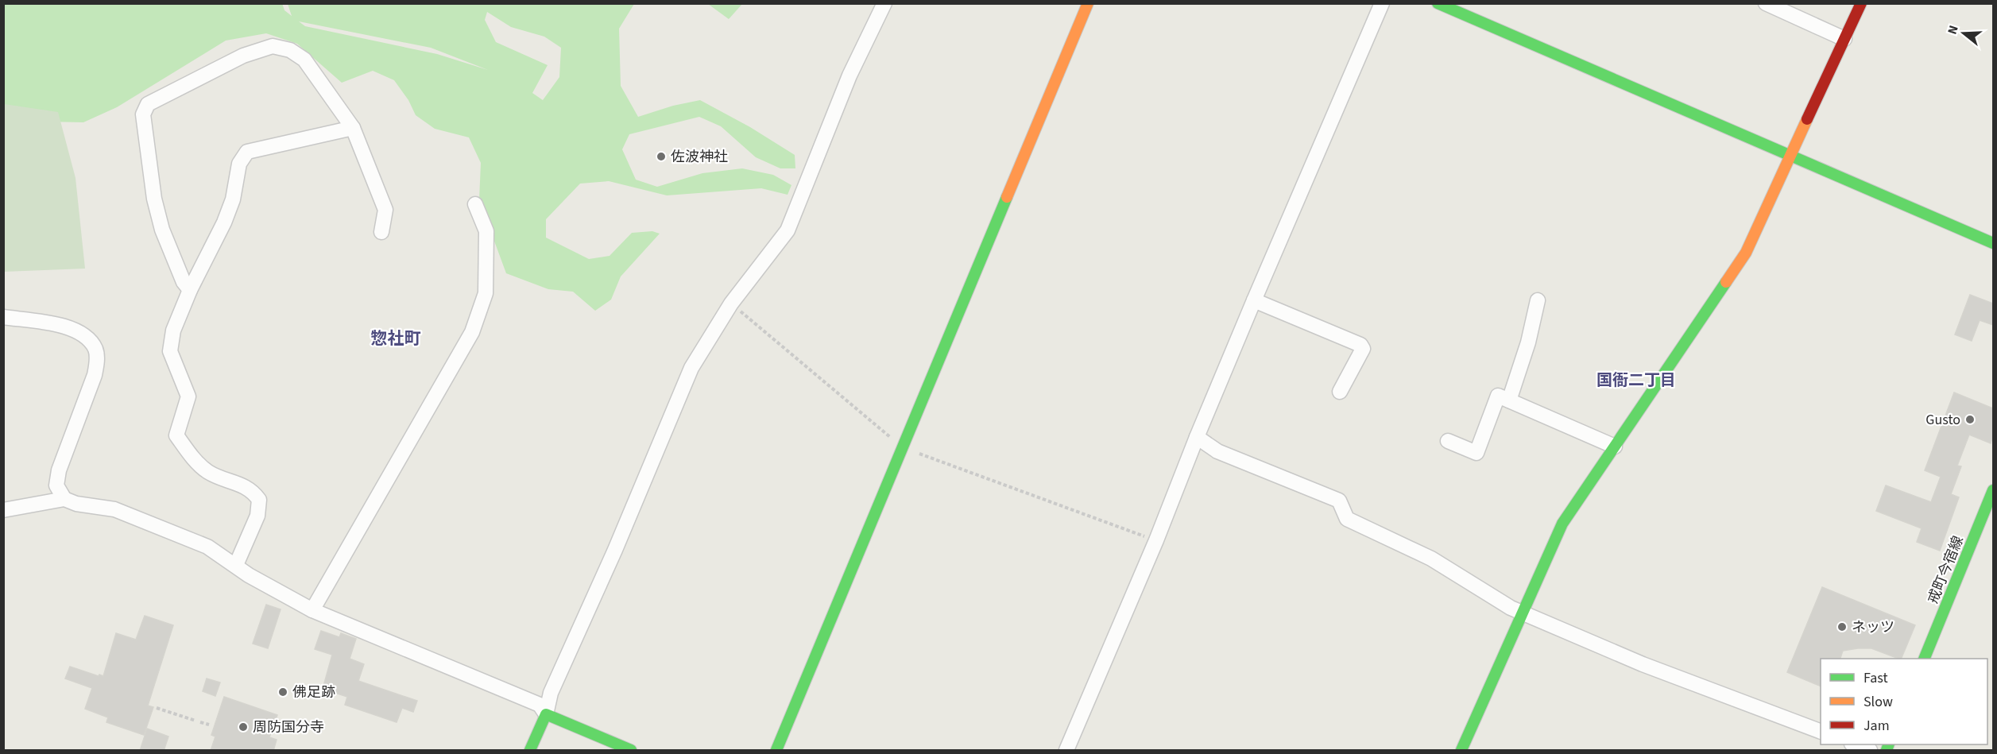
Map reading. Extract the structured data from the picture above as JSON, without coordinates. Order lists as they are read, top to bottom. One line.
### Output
{"streets":{"street":["戒町今宿線"]},"districts":["惣社町","国衙二丁目"],"places":["佐波神社","Gusto","ネッツ","佛足跡","周防国分寺"],"legend":["Fast","Slow","Jam"],"north":"left"}
